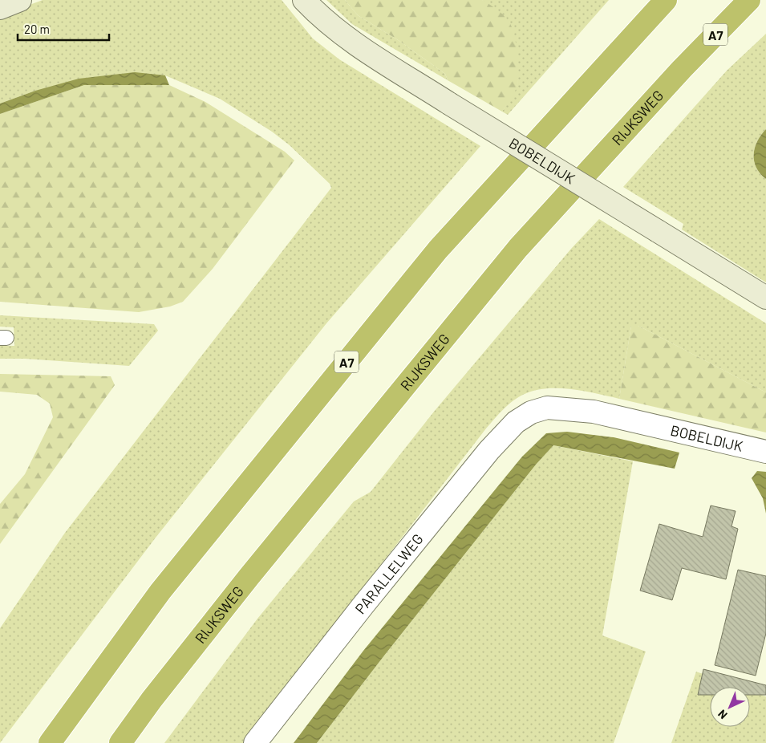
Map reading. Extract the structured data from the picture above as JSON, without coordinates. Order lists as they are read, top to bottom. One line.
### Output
{"streets":{"highway":["A7","RIJKSWEG"],"street":["BOBELDIJK","PARALLELWEG"]},"crossings":[["BOBELDIJK","PARALLELWEG"]],"scale_bar":"20 m","north":"bottom left"}
